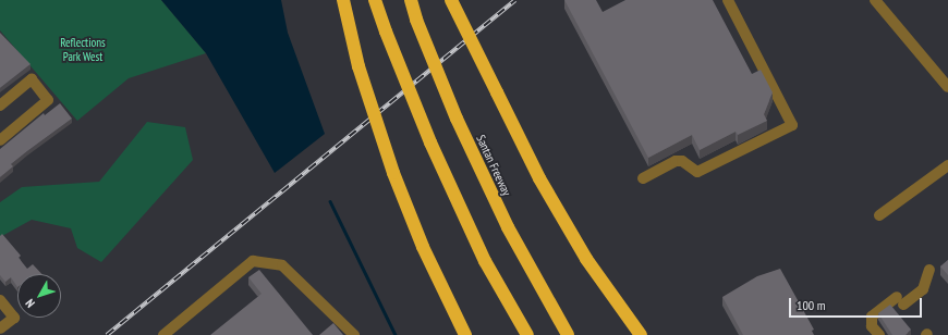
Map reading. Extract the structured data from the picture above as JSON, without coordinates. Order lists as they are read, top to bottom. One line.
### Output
{"streets":{"highway":["Santan Freeway"]},"parks":["Reflections Park West"],"scale_bar":"100 m","north":"bottom left"}
